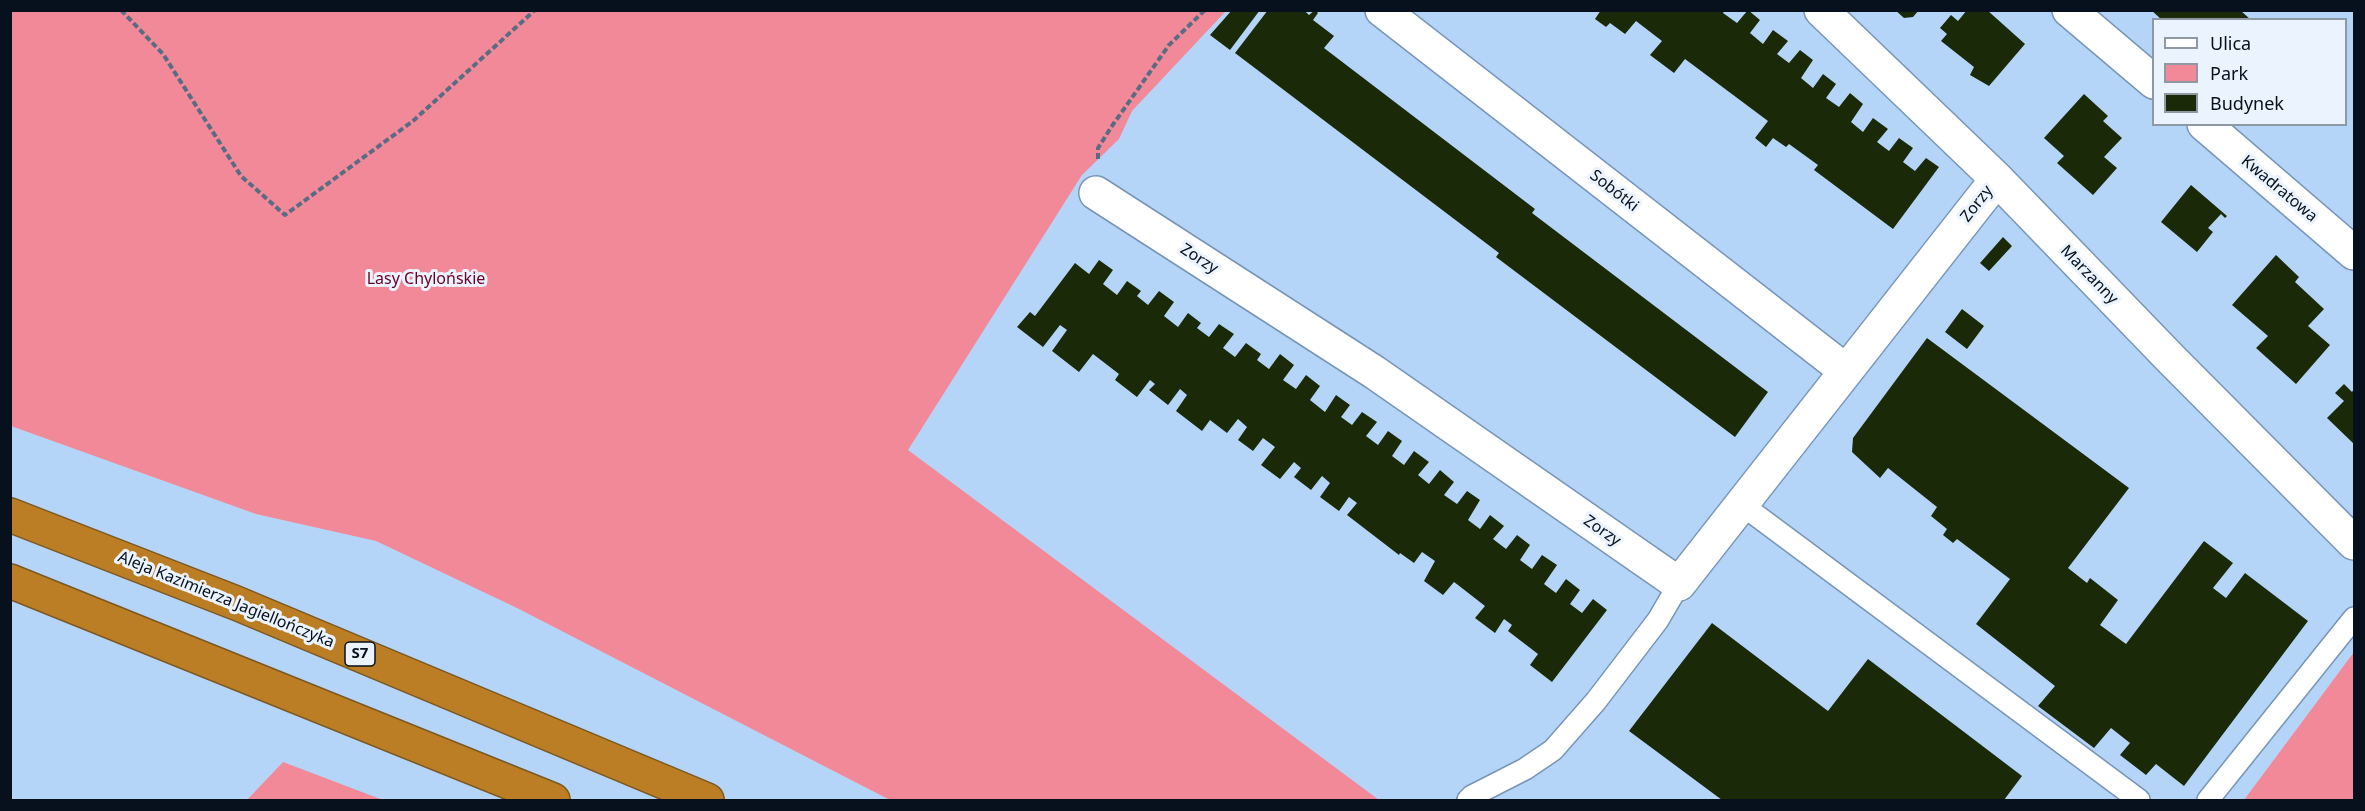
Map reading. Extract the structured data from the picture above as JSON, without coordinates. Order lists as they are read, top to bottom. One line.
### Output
{"streets":{"highway":["Aleja Kazimierza Jagiellończyka","S7"],"street":["Kwadratowa","Sobótki","Zorzy","Marzanny"]},"crossings":[["Sobótki","Zorzy"],["Zorzy","Marzanny"]],"parks":["Lasy Chylońskie"],"legend":["Ulica","Park","Budynek"]}
